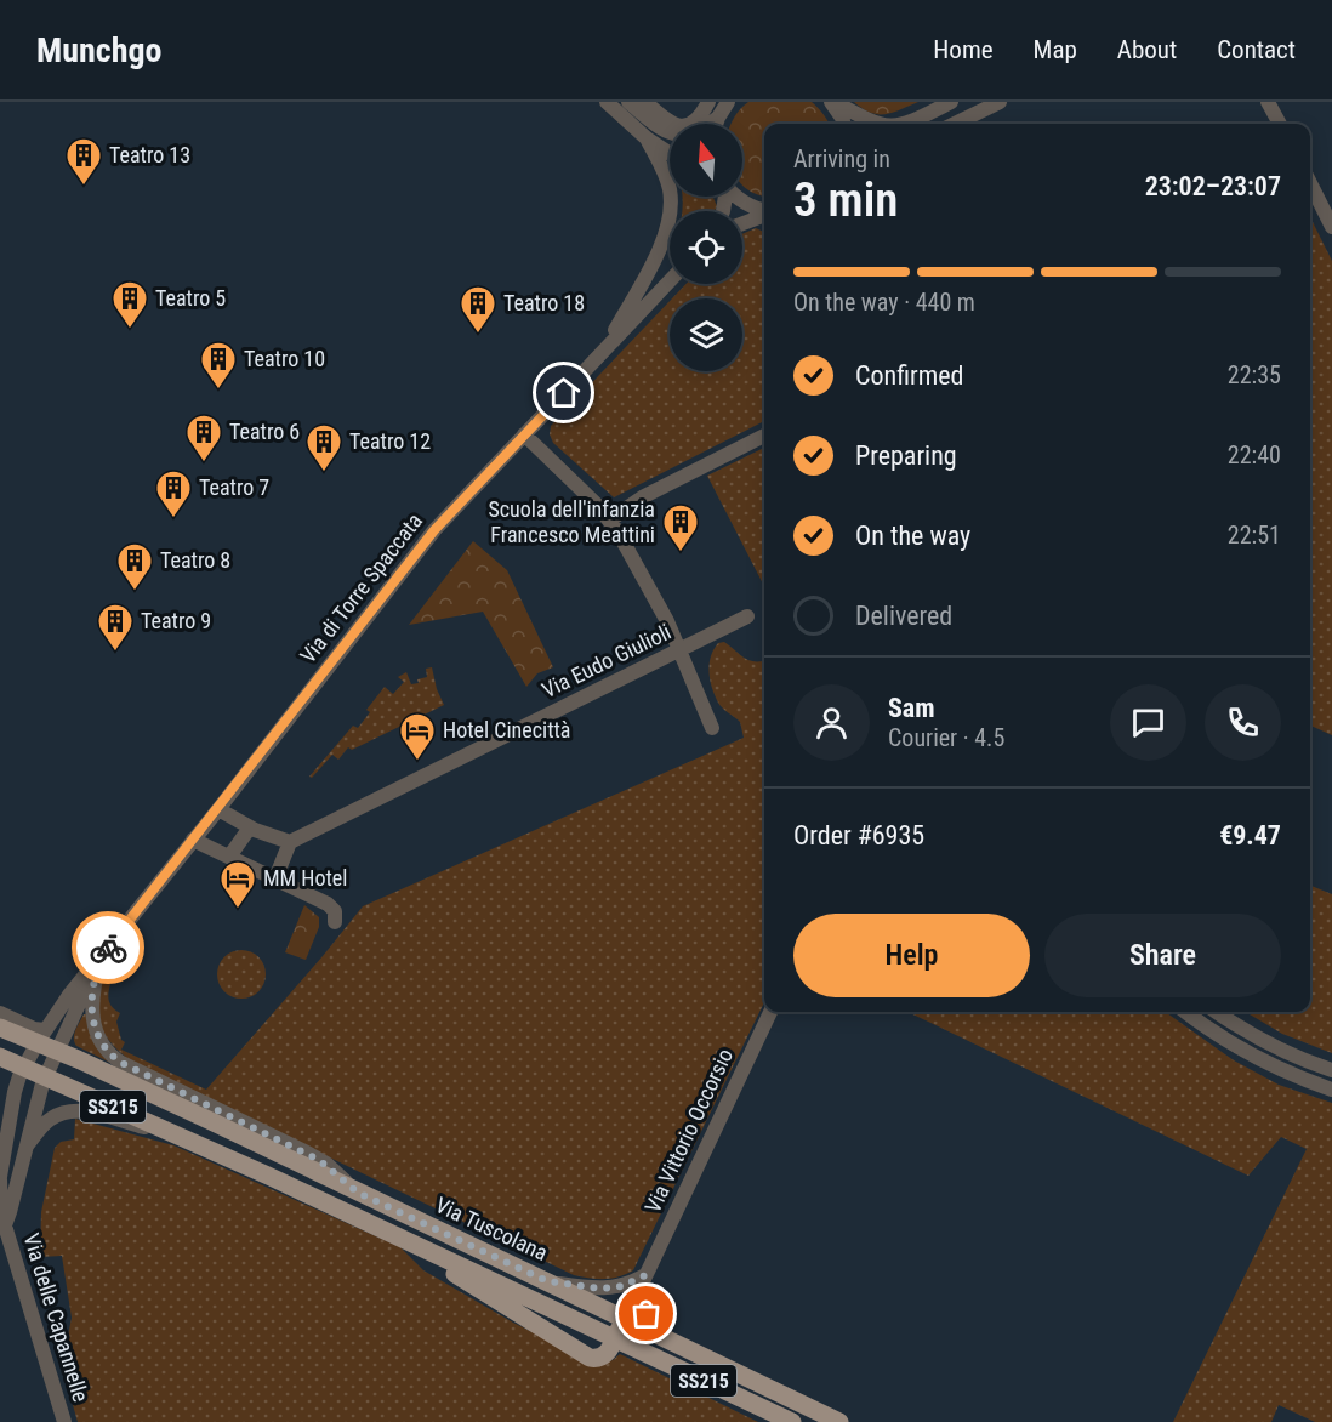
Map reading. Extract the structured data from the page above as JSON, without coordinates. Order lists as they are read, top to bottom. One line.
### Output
{"streets":{"main road":["SS215","Via Tuscolana"],"street":["Via di Torre Spaccata","Via Eudo Giulioli","Via Vittorio Occorsio","Via delle Capannelle"]},"crossings":[["Via di Torre Spaccata","Via Tuscolana"],["Via di Torre Spaccata","Via delle Capannelle"],["Via Vittorio Occorsio","Via Tuscolana"],["Via Tuscolana","Via delle Capannelle"]],"places":{"building":["Teatro 13","Teatro 5","Teatro 18","Teatro 10","Teatro 6","Teatro 12","Teatro 7","Scuola dell'infanzia Francesco Meattini","Teatro 8","Teatro 9"],"hotel":["Hotel Cinecittà","MM Hotel"]},"north":"top","page":{"header":"Munchgo","nav":["Home","Map","About","Contact"],"heading":["3 min","Arriving in","23:02–23:07"],"panel":["Sam","Courier · 4.5","Order #6935","€9.47"],"bar":"On the way · 440 m","list":[["Confirmed","22:35"],["Preparing","22:40"],["On the way","22:51"],"Delivered"],"buttons":["Help","Share"]}}
